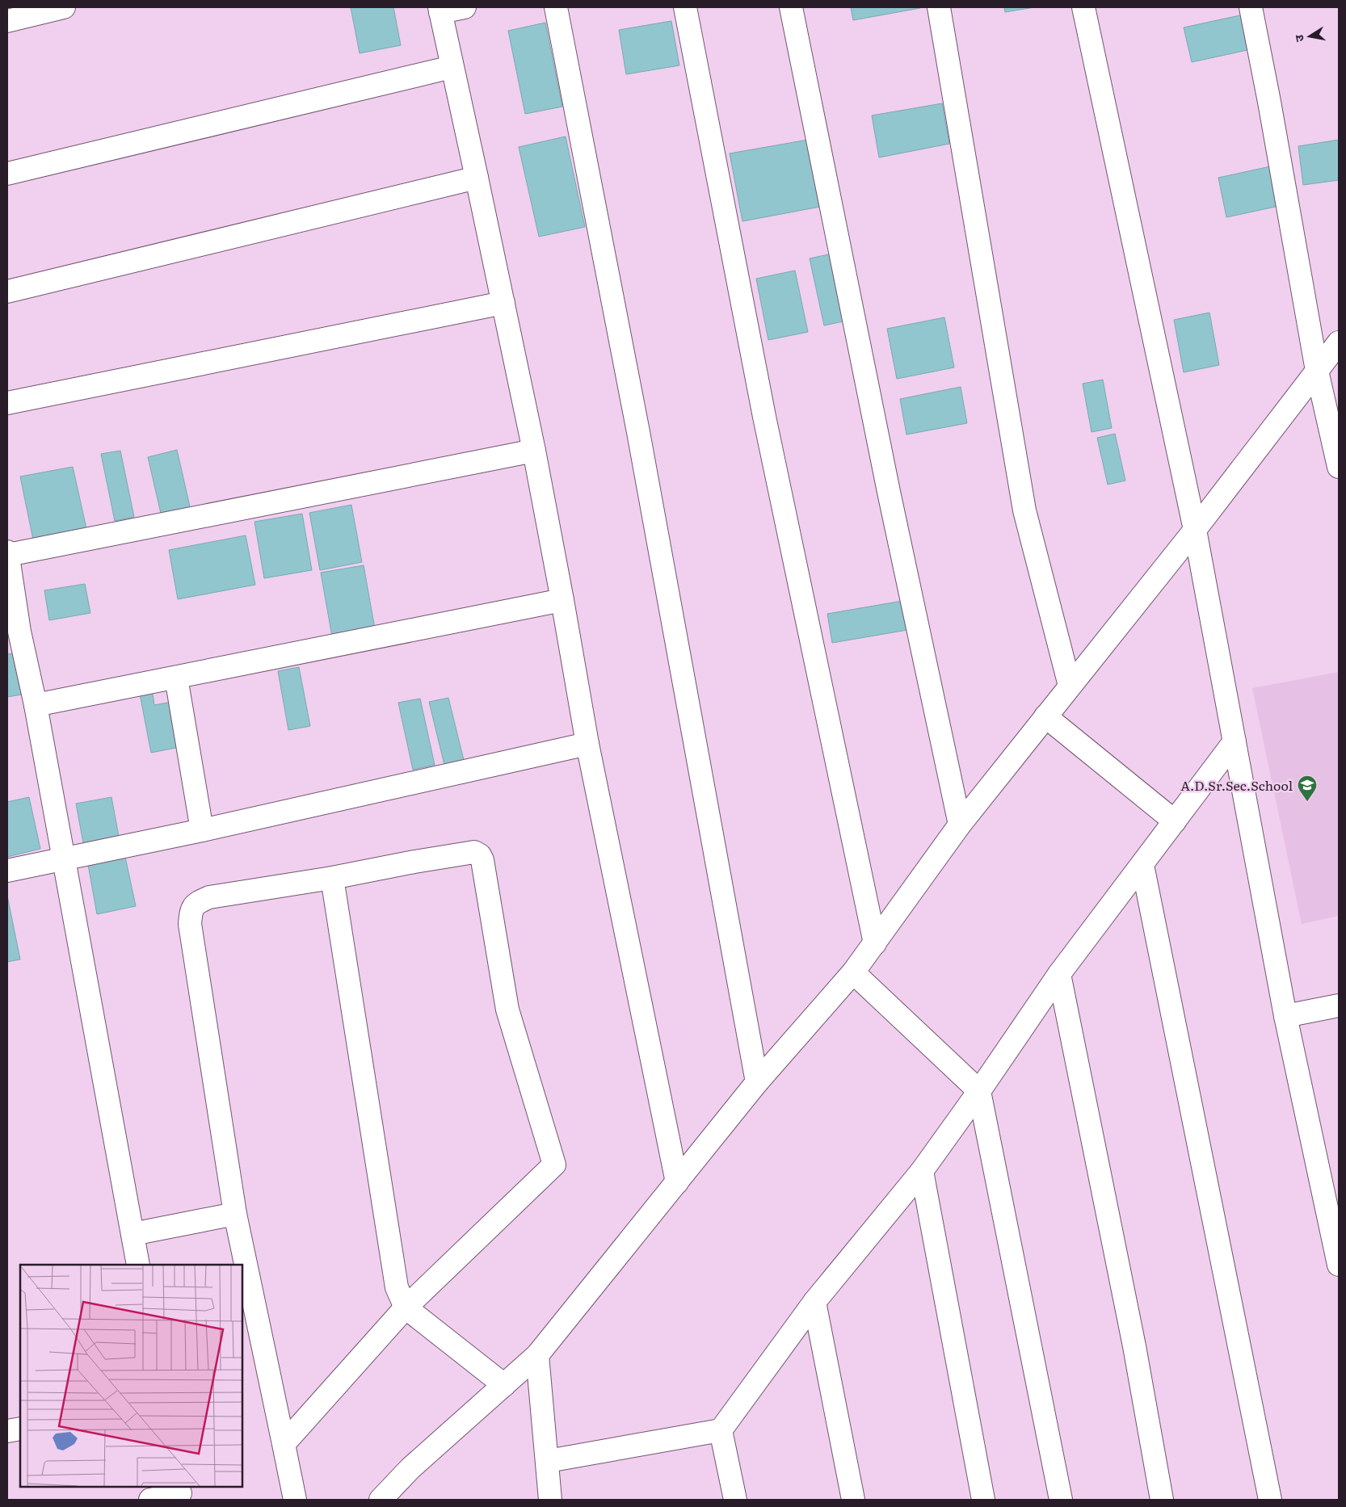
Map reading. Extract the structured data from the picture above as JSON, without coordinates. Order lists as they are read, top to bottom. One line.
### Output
{"places":{"school or university":["A.D.Sr.Sec.School"]},"north":"left"}
